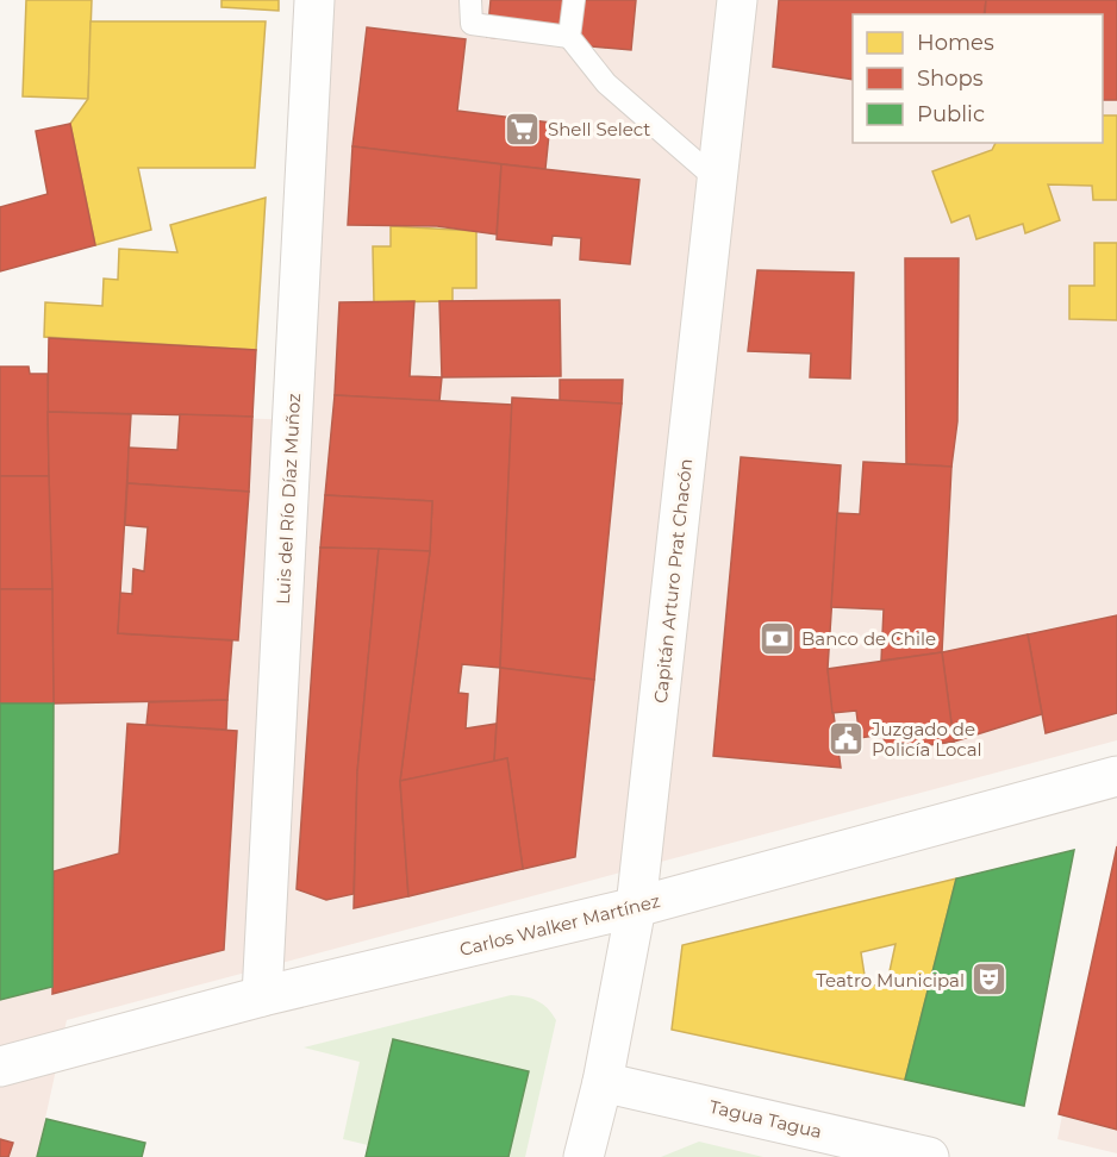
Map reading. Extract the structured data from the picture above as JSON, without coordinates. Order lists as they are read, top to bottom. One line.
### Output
{"streets":{"street":["Luis del Río Díaz Muñoz","Capitán Arturo Prat Chacón","Carlos Walker Martínez","Tagua Tagua"]},"crossings":[["Luis del Río Díaz Muñoz","Carlos Walker Martínez"],["Capitán Arturo Prat Chacón","Carlos Walker Martínez"],["Capitán Arturo Prat Chacón","Tagua Tagua"]],"places":{"supermarket":["Shell Select"],"bank":["Banco de Chile"],"public building":["Juzgado de Policía Local"],"theatre":["Teatro Municipal"]},"legend":["Homes","Shops","Public"]}
